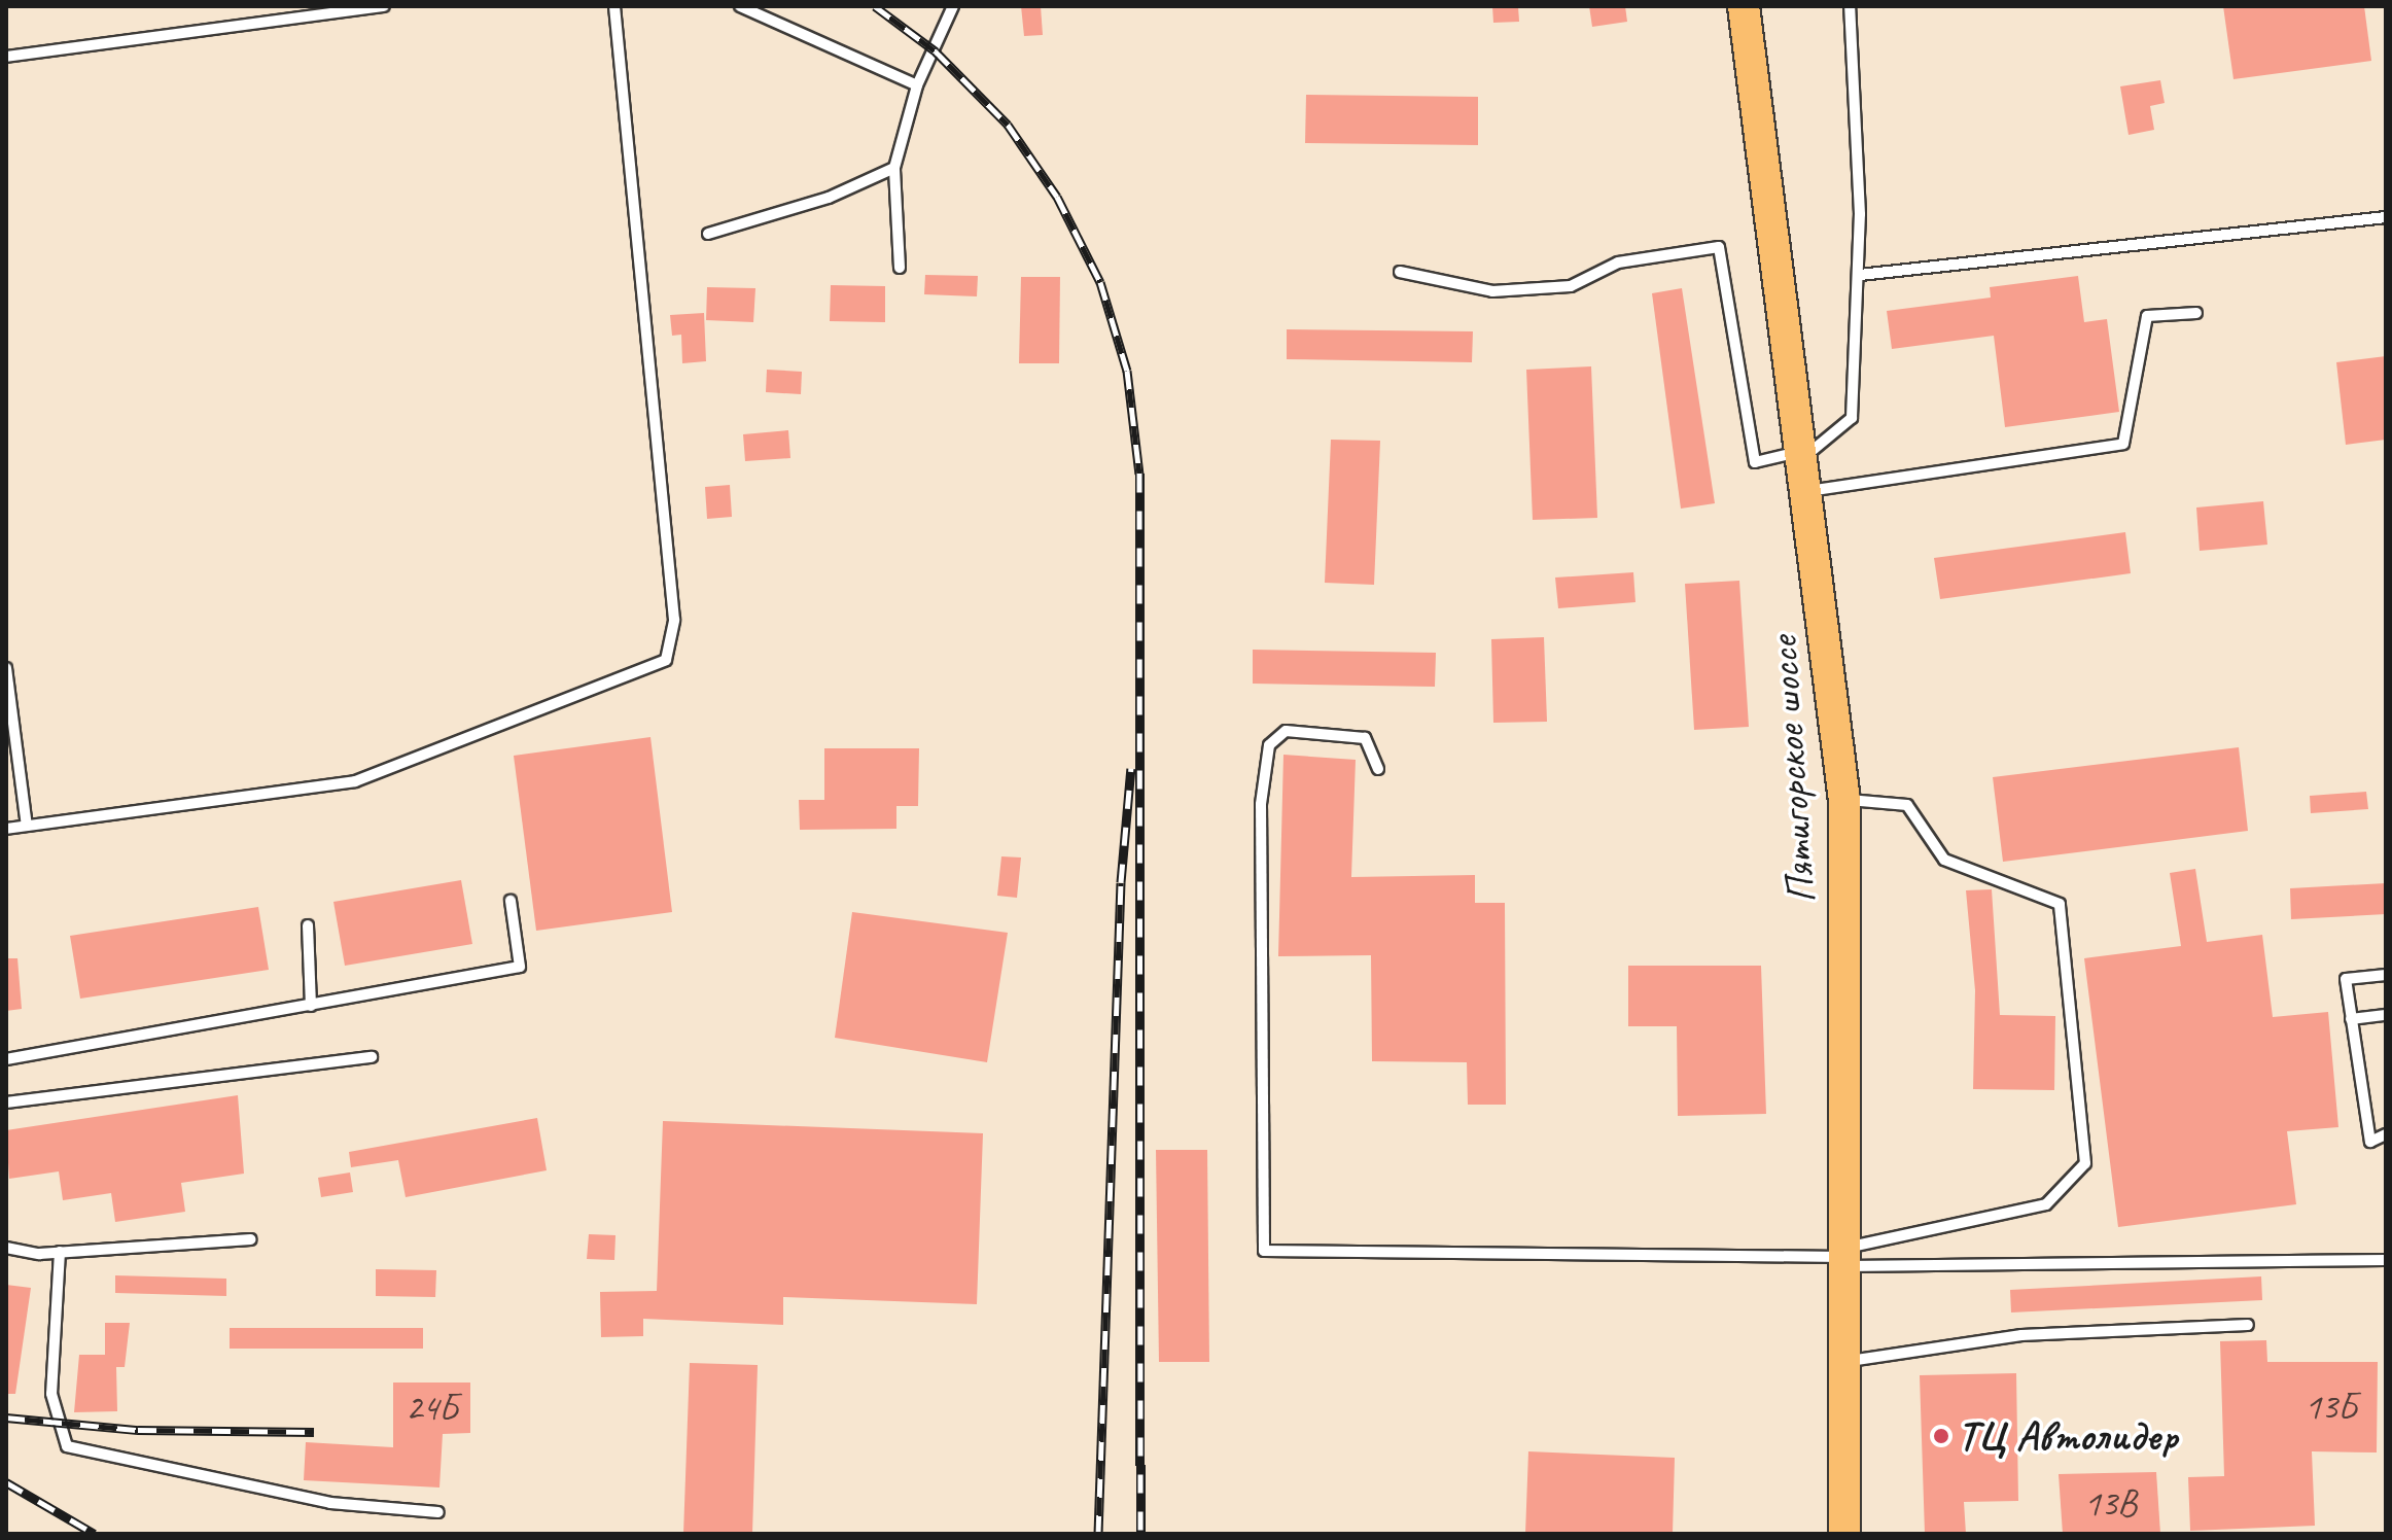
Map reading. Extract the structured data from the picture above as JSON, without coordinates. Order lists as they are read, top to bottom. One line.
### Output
{"streets":{"main road":["Пятигорское шоссе"]},"places":["ТЦ Автолидер"],"house_numbers":["13Б","24Б","13В"]}
